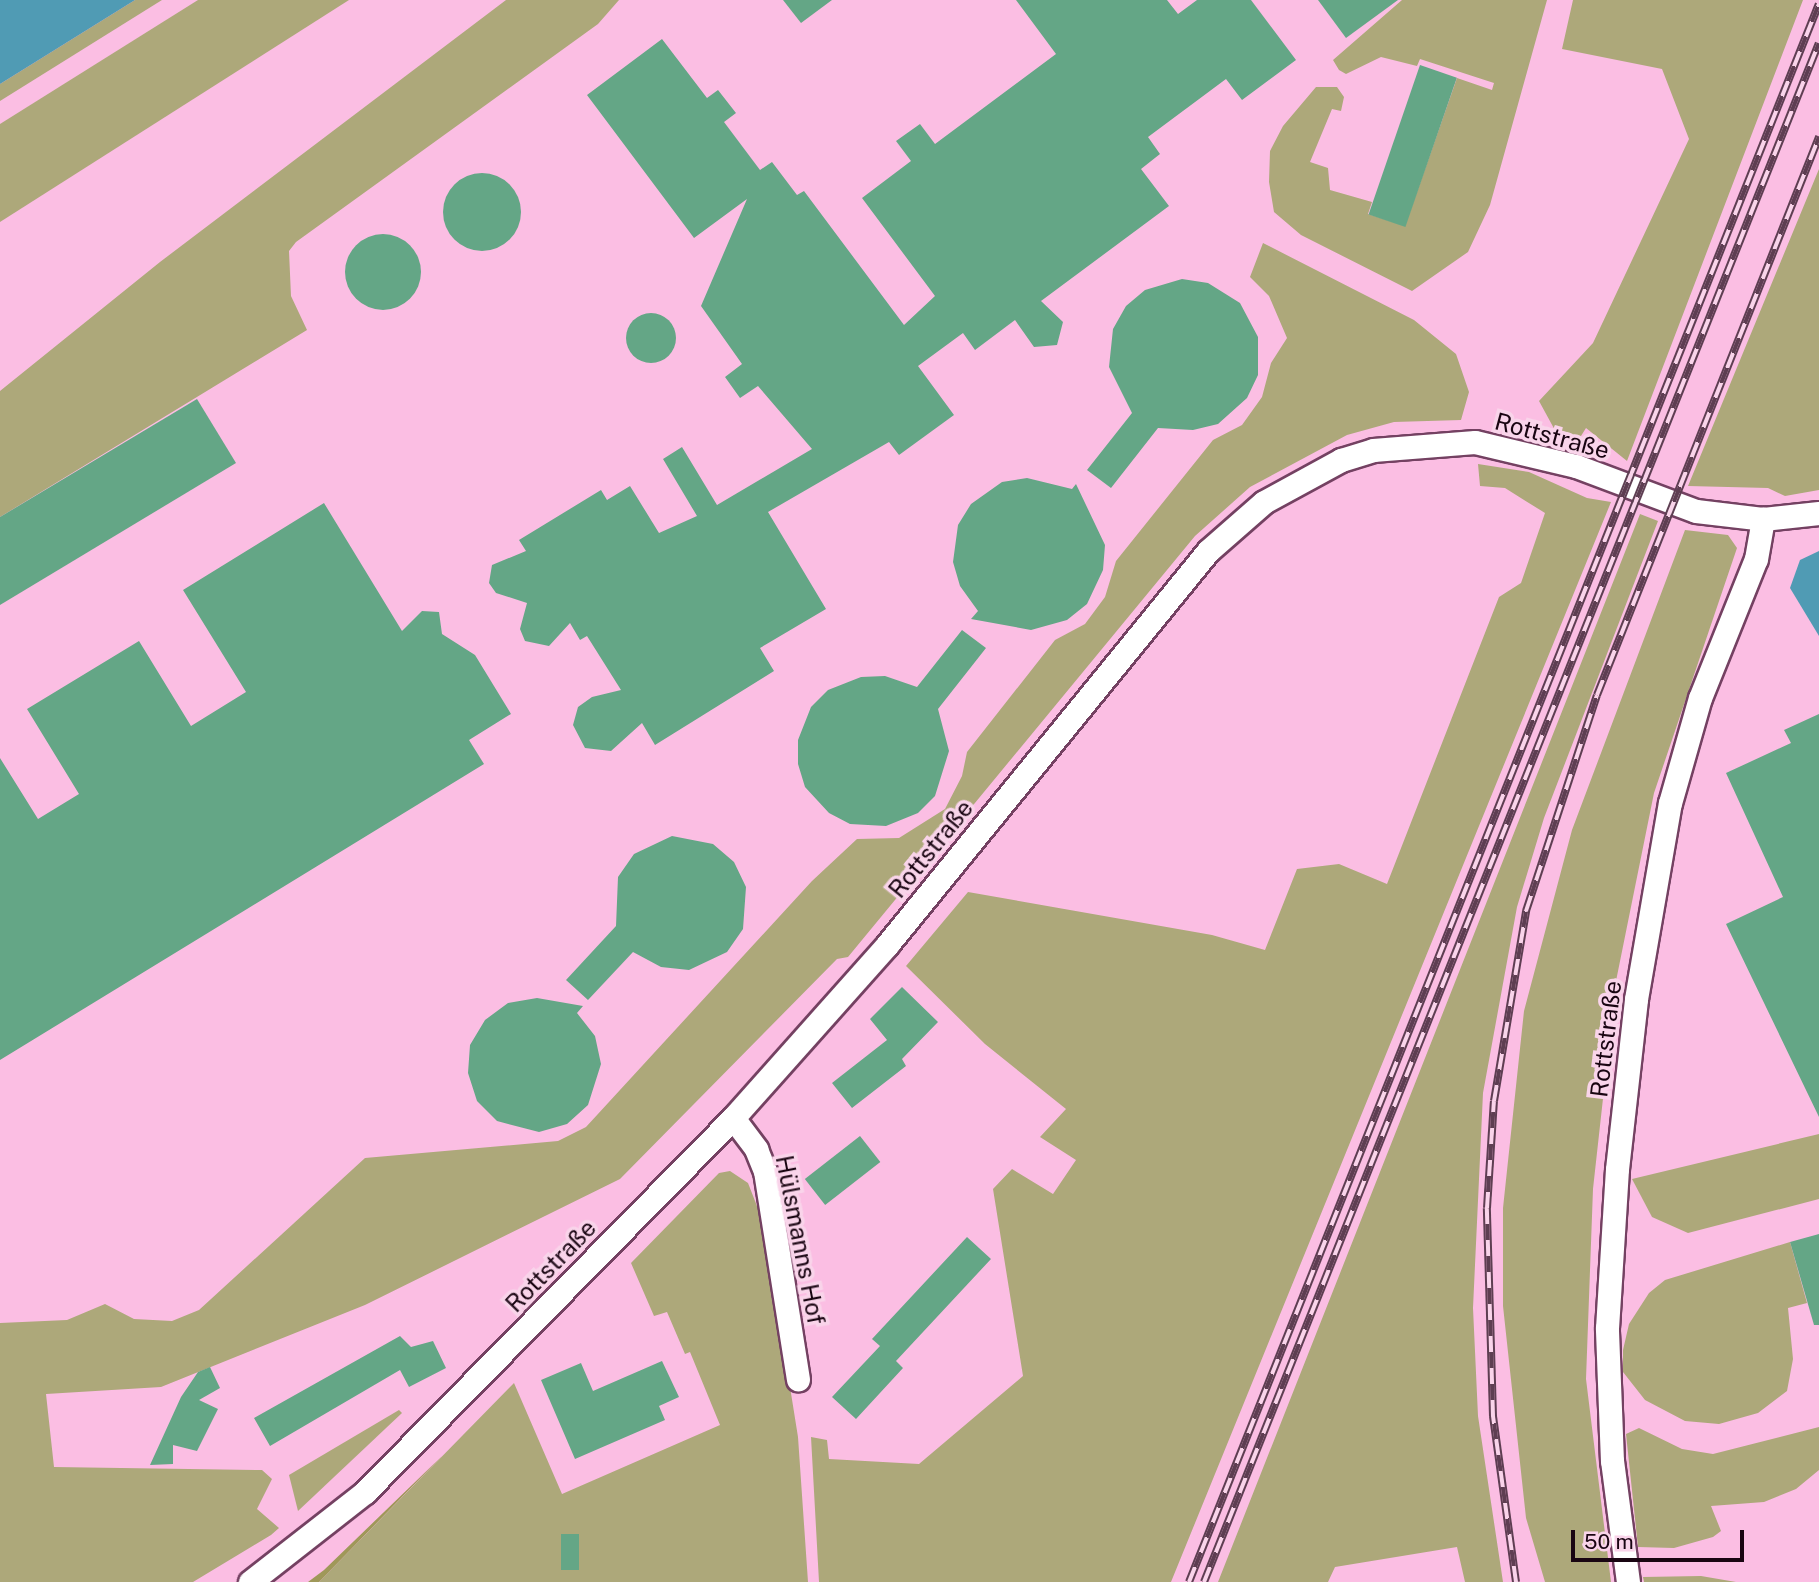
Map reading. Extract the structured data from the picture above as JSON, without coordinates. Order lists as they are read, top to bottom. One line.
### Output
{"streets":{"street":["Rottstraße","Hülsmanns Hof"]},"crossings":[["Rottstraße","Hülsmanns Hof"]],"scale_bar":"50 m"}
